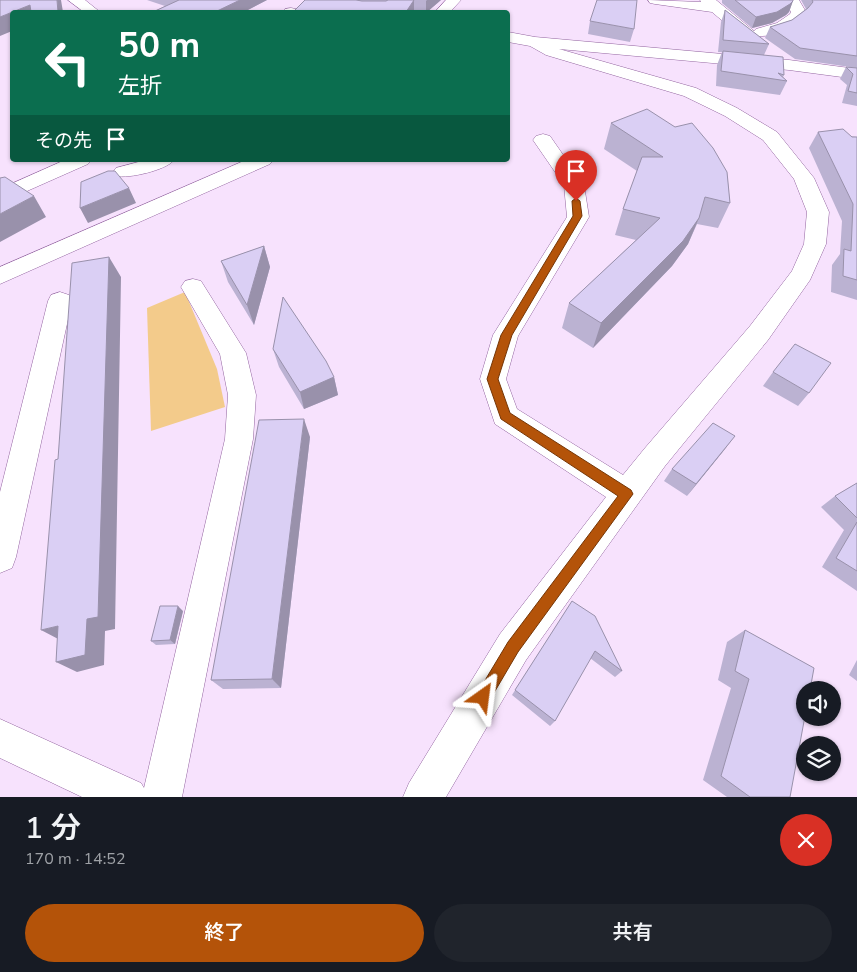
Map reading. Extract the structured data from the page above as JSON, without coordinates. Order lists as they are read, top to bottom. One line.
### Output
{"page":{"turn":["50 m","左折"],"then":"その先","heading":["1 分","170 m · 14:52"],"buttons":["終了","共有"]}}
